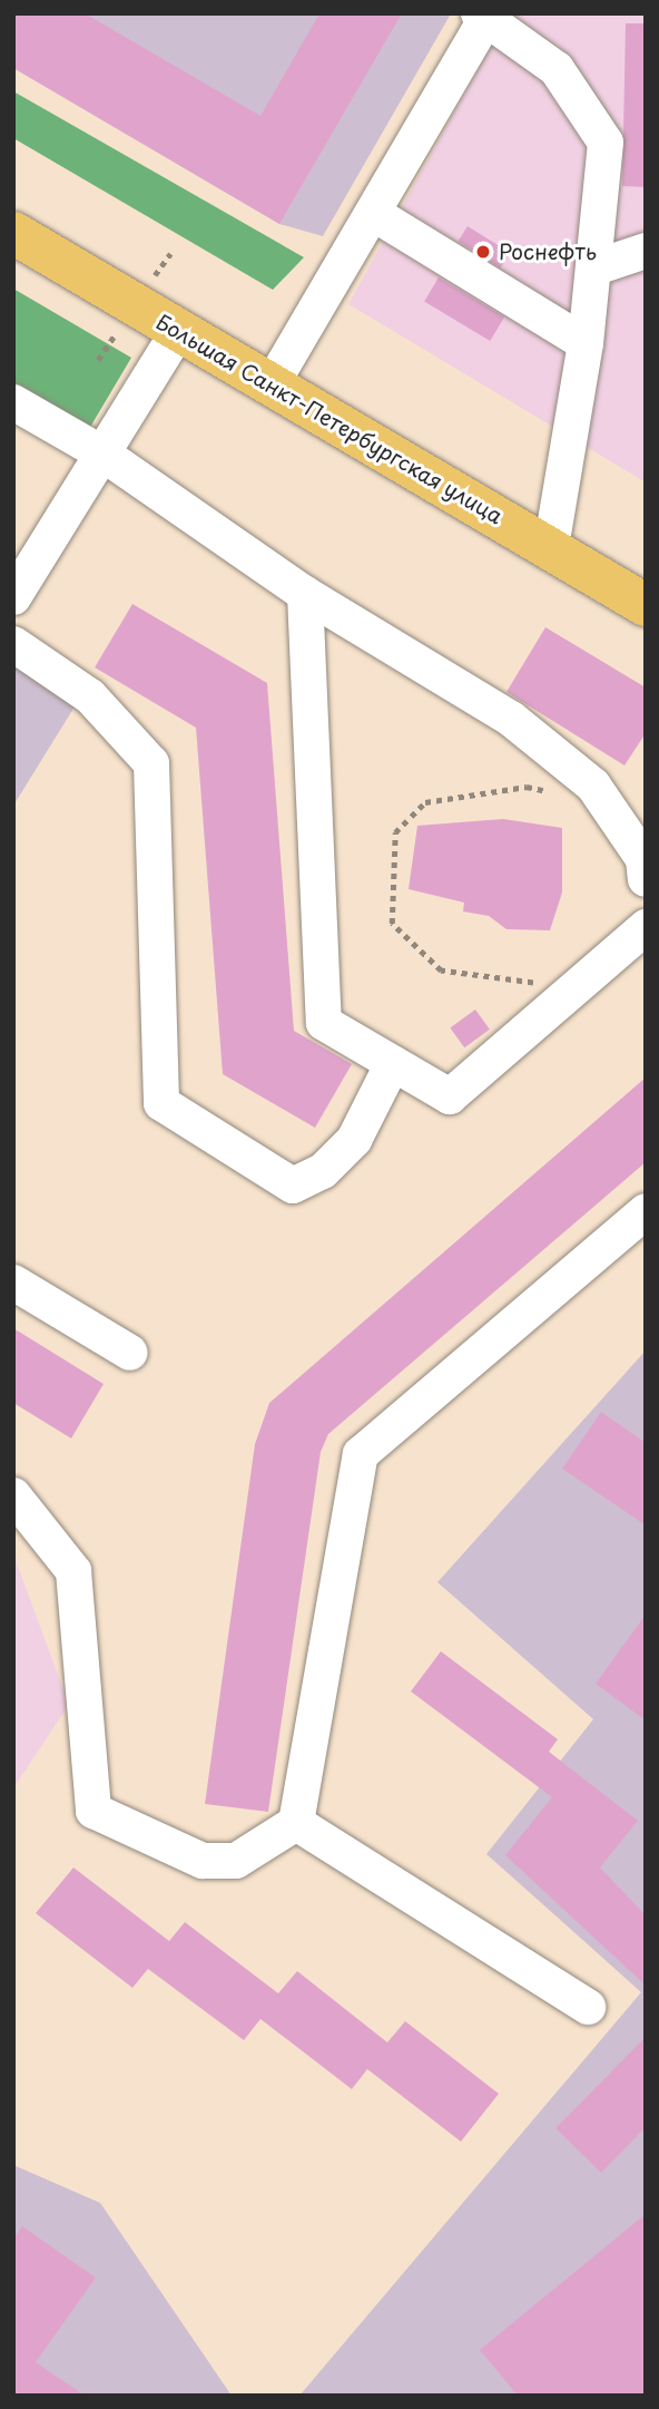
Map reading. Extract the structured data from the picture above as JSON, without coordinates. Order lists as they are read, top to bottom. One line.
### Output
{"streets":{"main road":["Большая Санкт-Петербургская улица"]},"places":["Роснефть"]}
